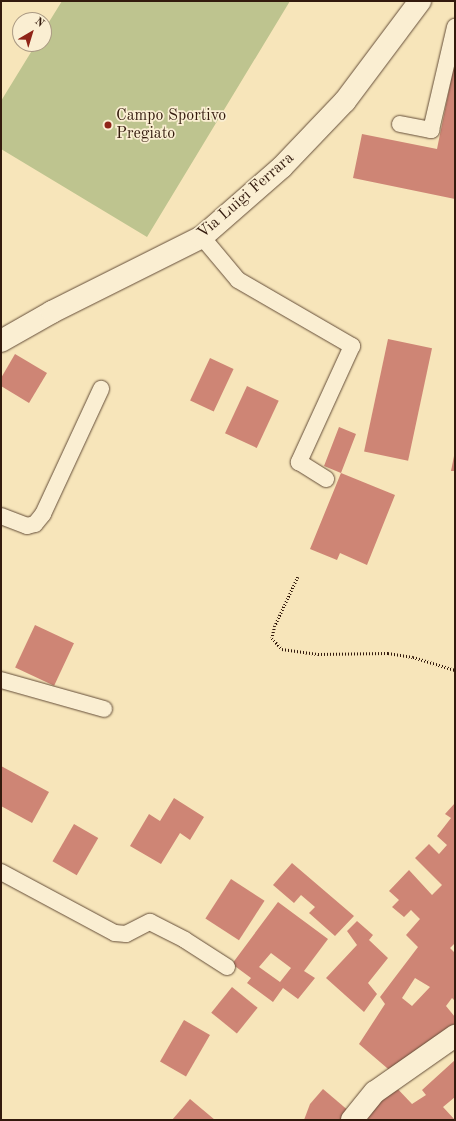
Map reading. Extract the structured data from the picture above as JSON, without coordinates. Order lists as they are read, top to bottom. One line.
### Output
{"streets":{"street":["Via Luigi Ferrara"]},"places":["Campo Sportivo Pregiato"],"north":"top right"}
